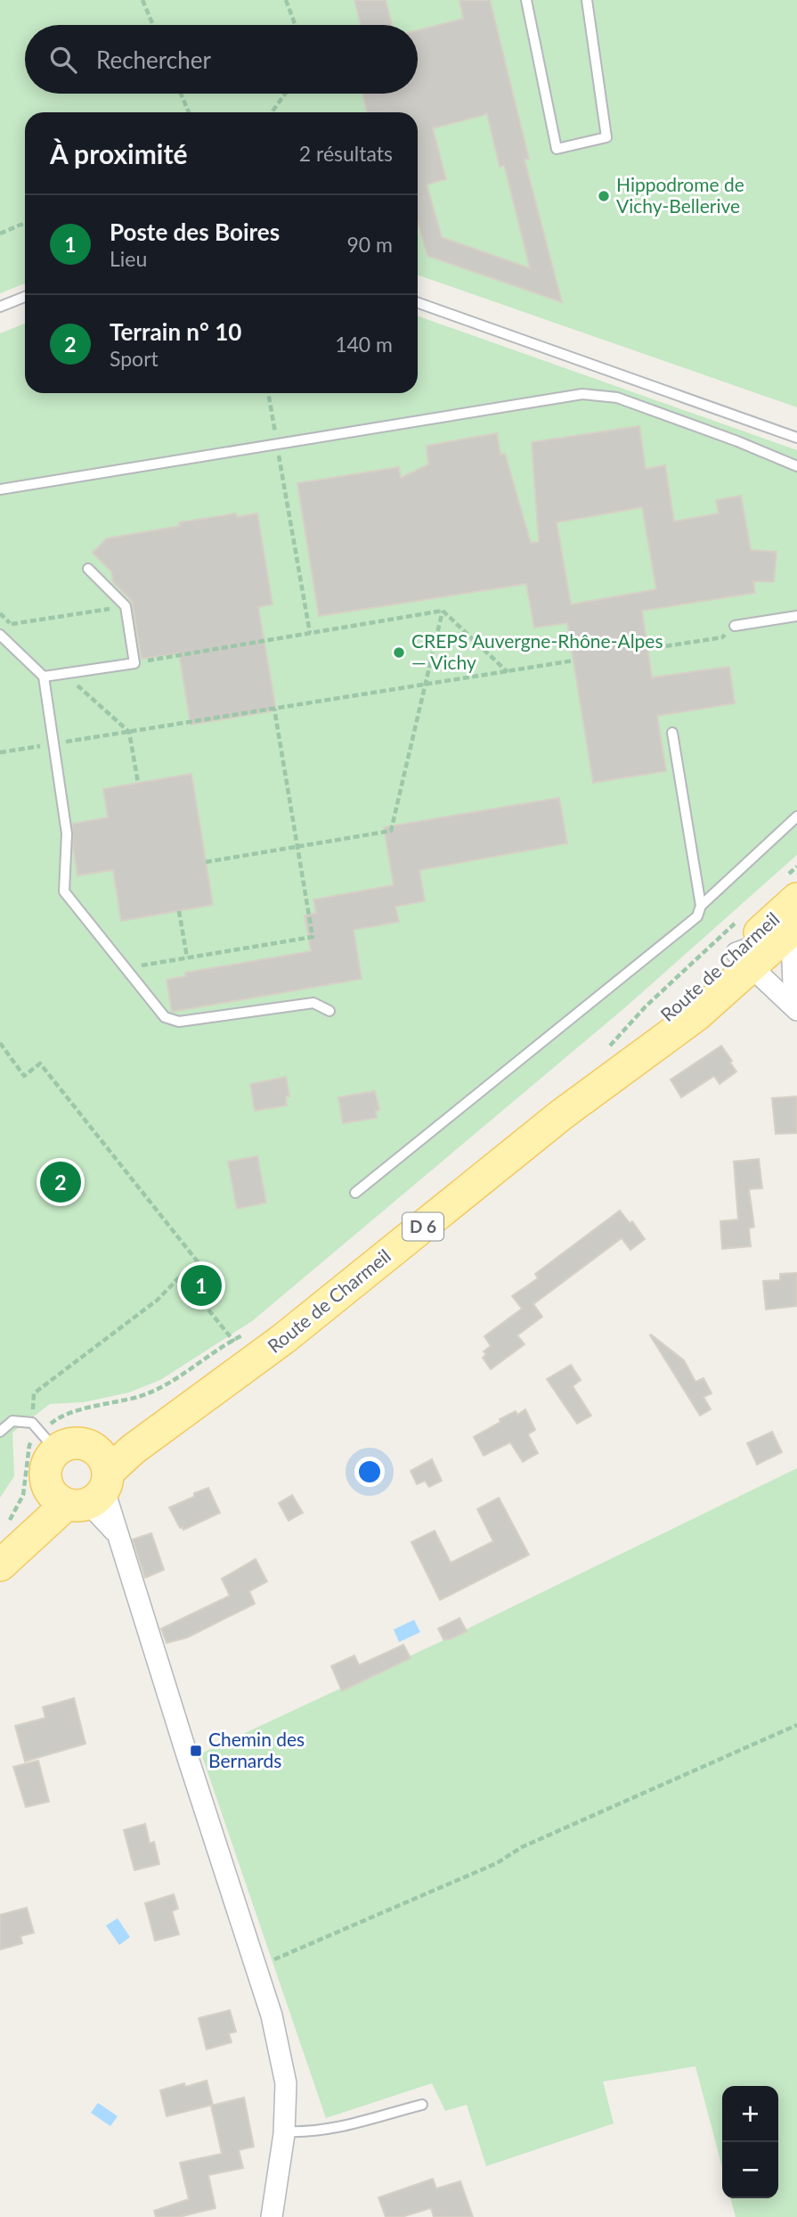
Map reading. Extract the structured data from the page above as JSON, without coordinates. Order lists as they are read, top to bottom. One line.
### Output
{"streets":{"main road":["Route de Charmeil","D 6"]},"places":{"other":["Hippodrome de Vichy-Bellerive","CREPS Auvergne-Rhône-Alpes — Vichy"],"transit":["Chemin des Bernards"]},"page":{"search":"Rechercher","heading":["À proximité","2 résultats"],"list":[{"mark":"1","name":"Poste des Boires","note":"Lieu","value":"90 m"},{"mark":"2","name":"Terrain n° 10","note":"Sport","value":"140 m"}],"pins":["2","1"],"map_buttons":["+","−"]}}
